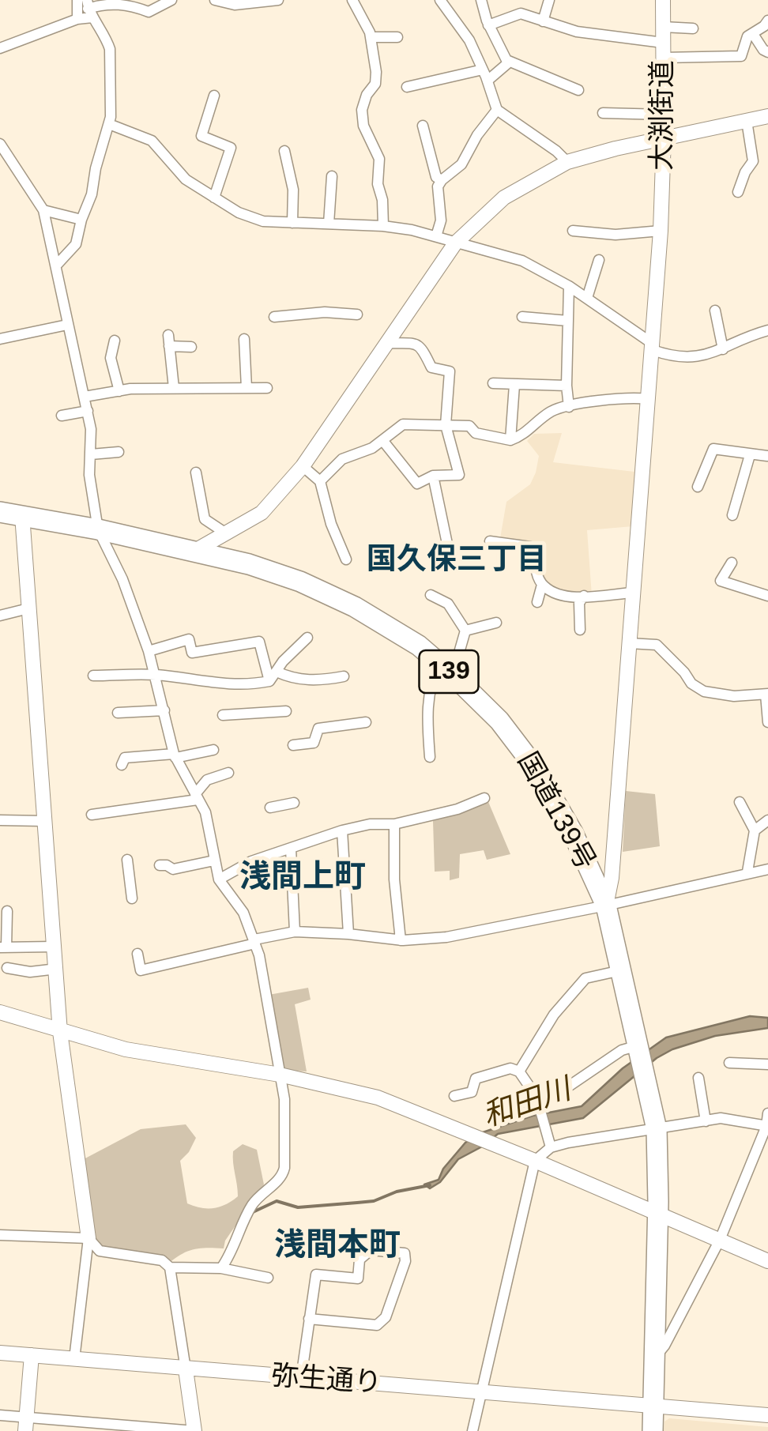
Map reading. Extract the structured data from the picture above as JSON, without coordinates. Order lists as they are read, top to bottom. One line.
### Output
{"streets":{"highway":["139","国道139号"],"street":["大渕街道","弥生通り"]},"crossings":[["大渕街道","国道139号"],["国道139号","弥生通り"]],"districts":["国久保三丁目","浅間上町","浅間本町"],"water":["和田川"]}
